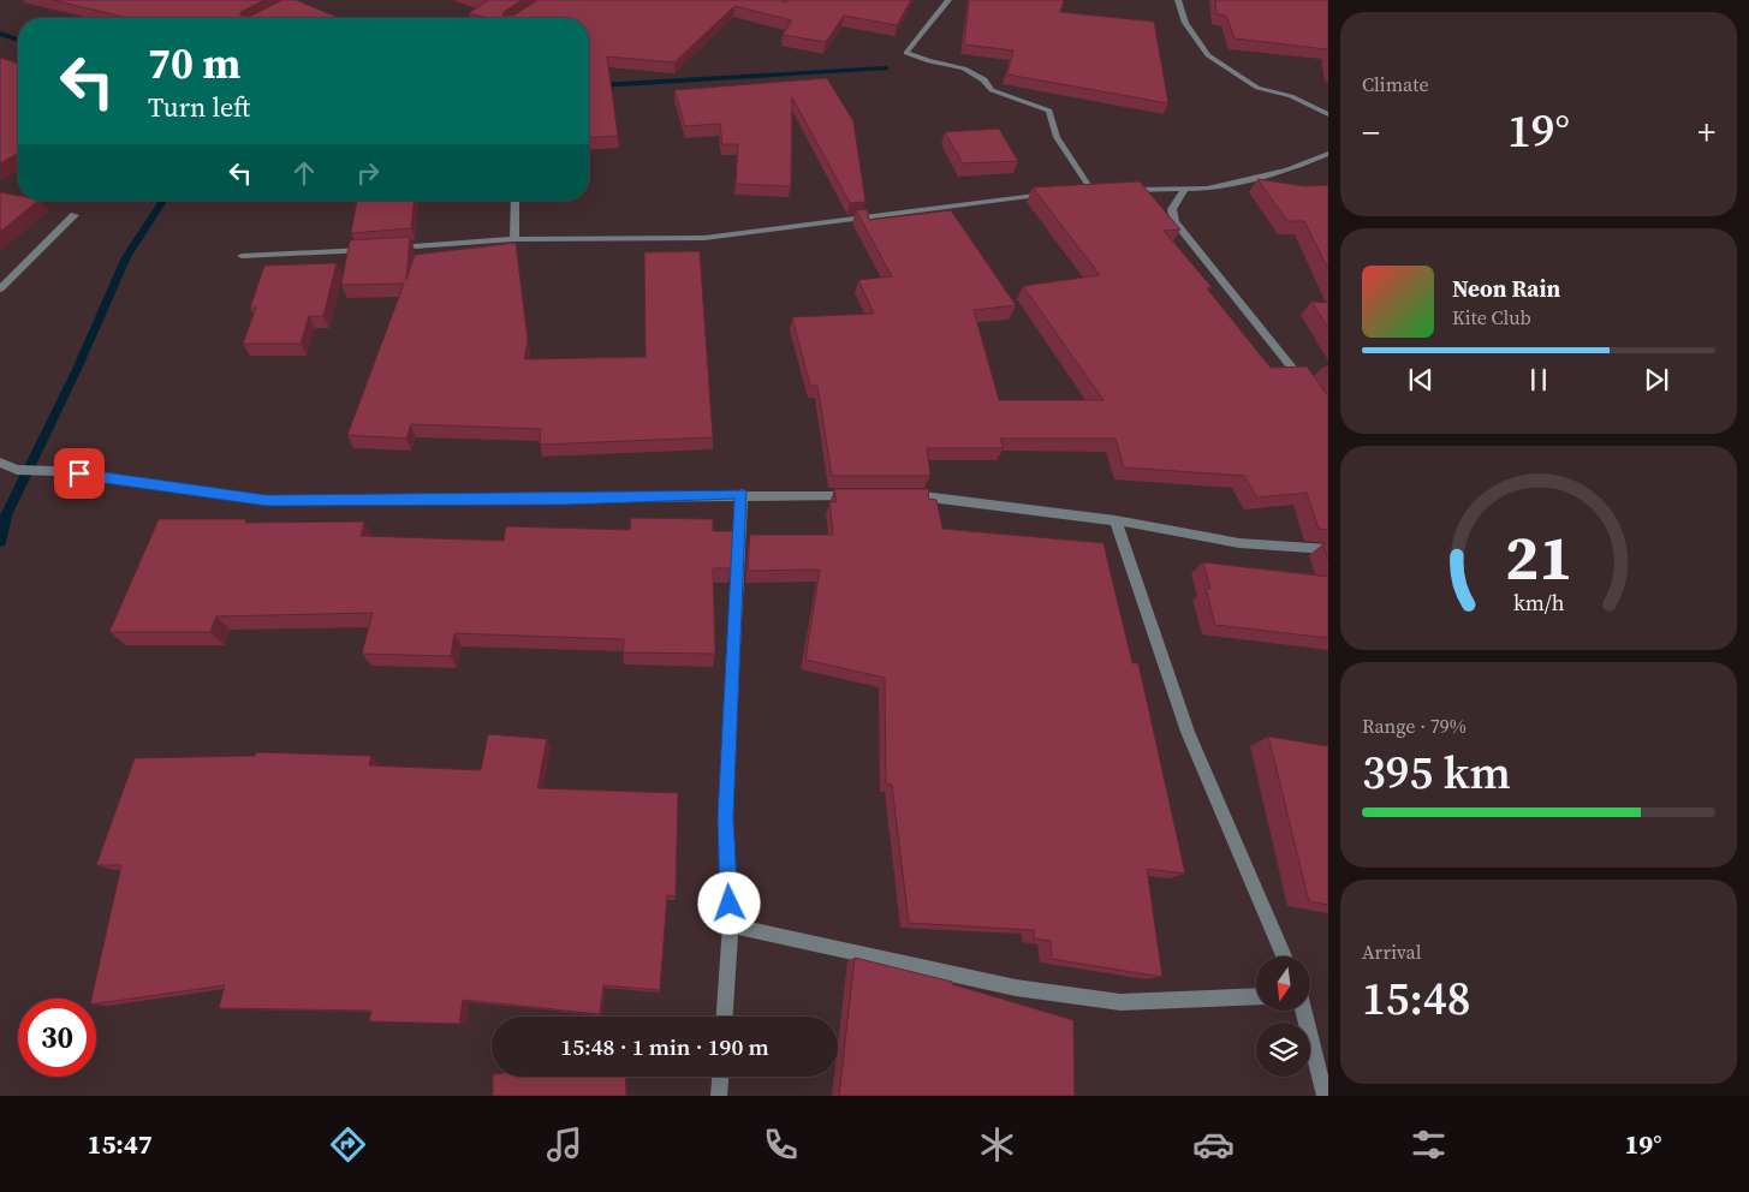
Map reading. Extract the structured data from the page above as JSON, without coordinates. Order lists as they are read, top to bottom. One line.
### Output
{"north":"bottom","page":{"tile":["Climate",["Range · 79%","395 km"],["Arrival","15:48"]],"turn":["70 m","Turn left"],"heat":["−","19°","+"],"song":["Neon Rain","Kite Club"],"limit":"30","trip":"15:48 · 1 min · 190 m","tabs":["15:47","19°"],"gauge":["21","km/h"]}}
